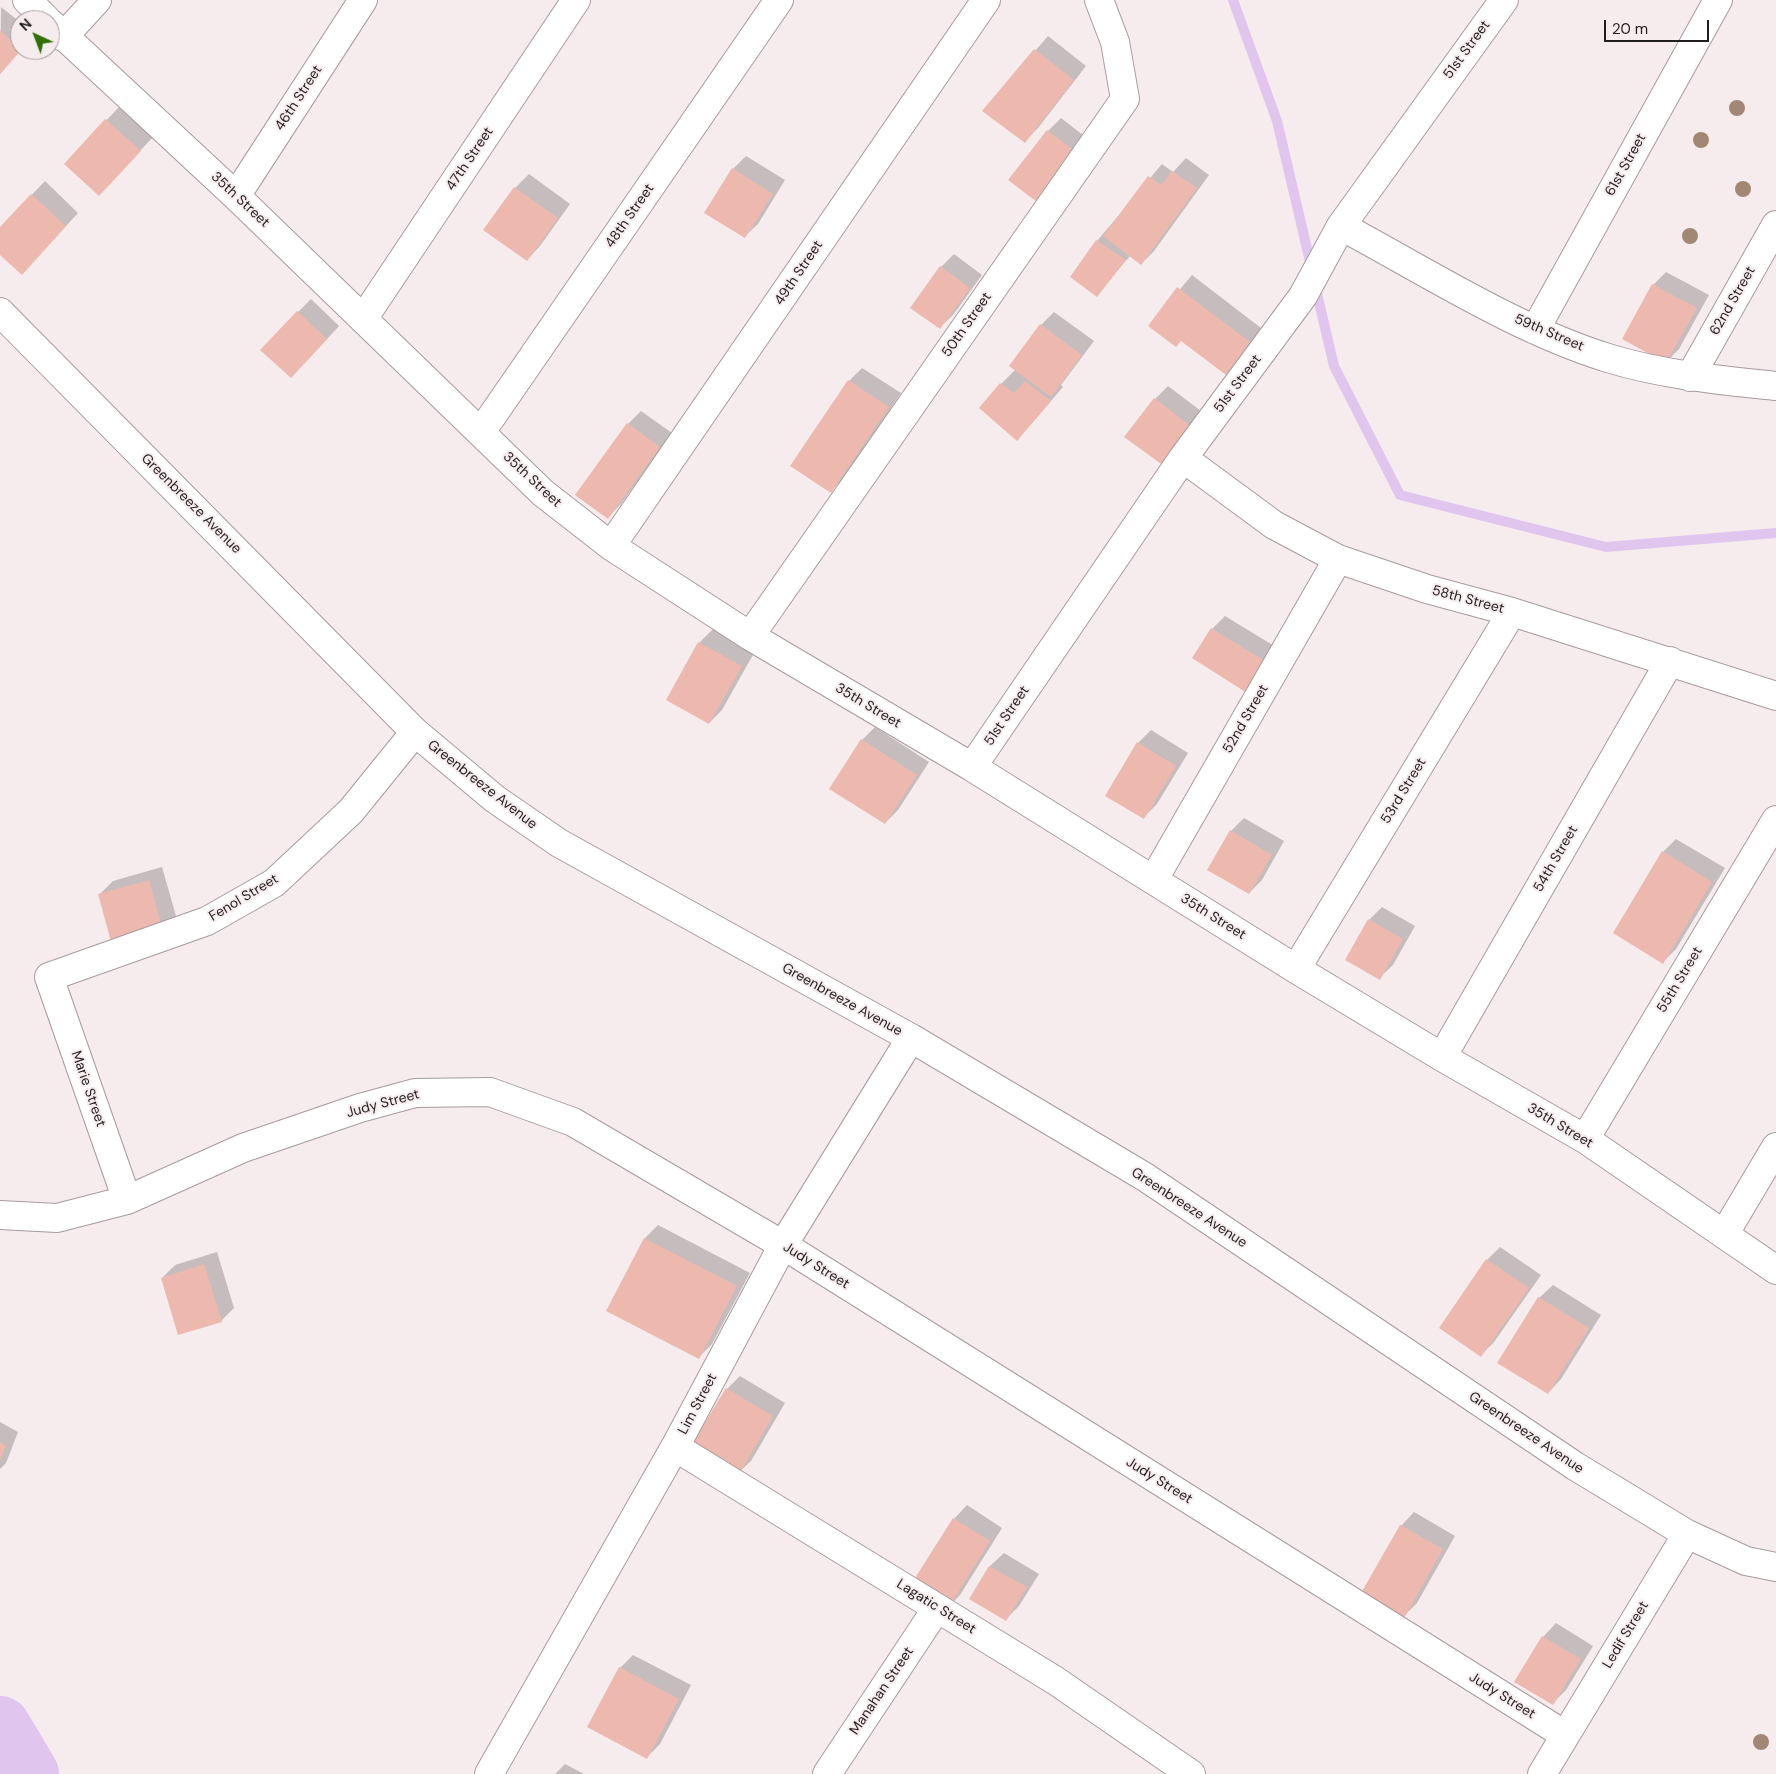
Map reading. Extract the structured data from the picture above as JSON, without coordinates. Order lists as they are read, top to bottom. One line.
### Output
{"streets":{"street":["51st Street","46th Street","47th Street","61st Street","35th Street","48th Street","49th Street","62nd Street","50th Street","59th Street","Greenbreeze Avenue","58th Street","52nd Street","53rd Street","54th Street","Fenol Street","55th Street","Marie Street","Judy Street","Lim Street","Lagatic Street","Ledif Street","Manahan Street"]},"crossings":[["51st Street","35th Street"],["51st Street","59th Street"],["51st Street","58th Street"],["46th Street","35th Street"],["47th Street","35th Street"],["61st Street","59th Street"],["35th Street","48th Street"],["35th Street","49th Street"],["35th Street","50th Street"],["35th Street","52nd Street"],["35th Street","53rd Street"],["35th Street","54th Street"],["35th Street","55th Street"],["62nd Street","59th Street"],["Greenbreeze Avenue","Fenol Street"],["Greenbreeze Avenue","Lim Street"],["Greenbreeze Avenue","Ledif Street"],["58th Street","52nd Street"],["58th Street","53rd Street"],["58th Street","54th Street"],["Fenol Street","Marie Street"],["Marie Street","Judy Street"],["Judy Street","Lim Street"],["Judy Street","Ledif Street"],["Lim Street","Lagatic Street"],["Lagatic Street","Manahan Street"]],"scale_bar":"20 m","north":"top left"}
